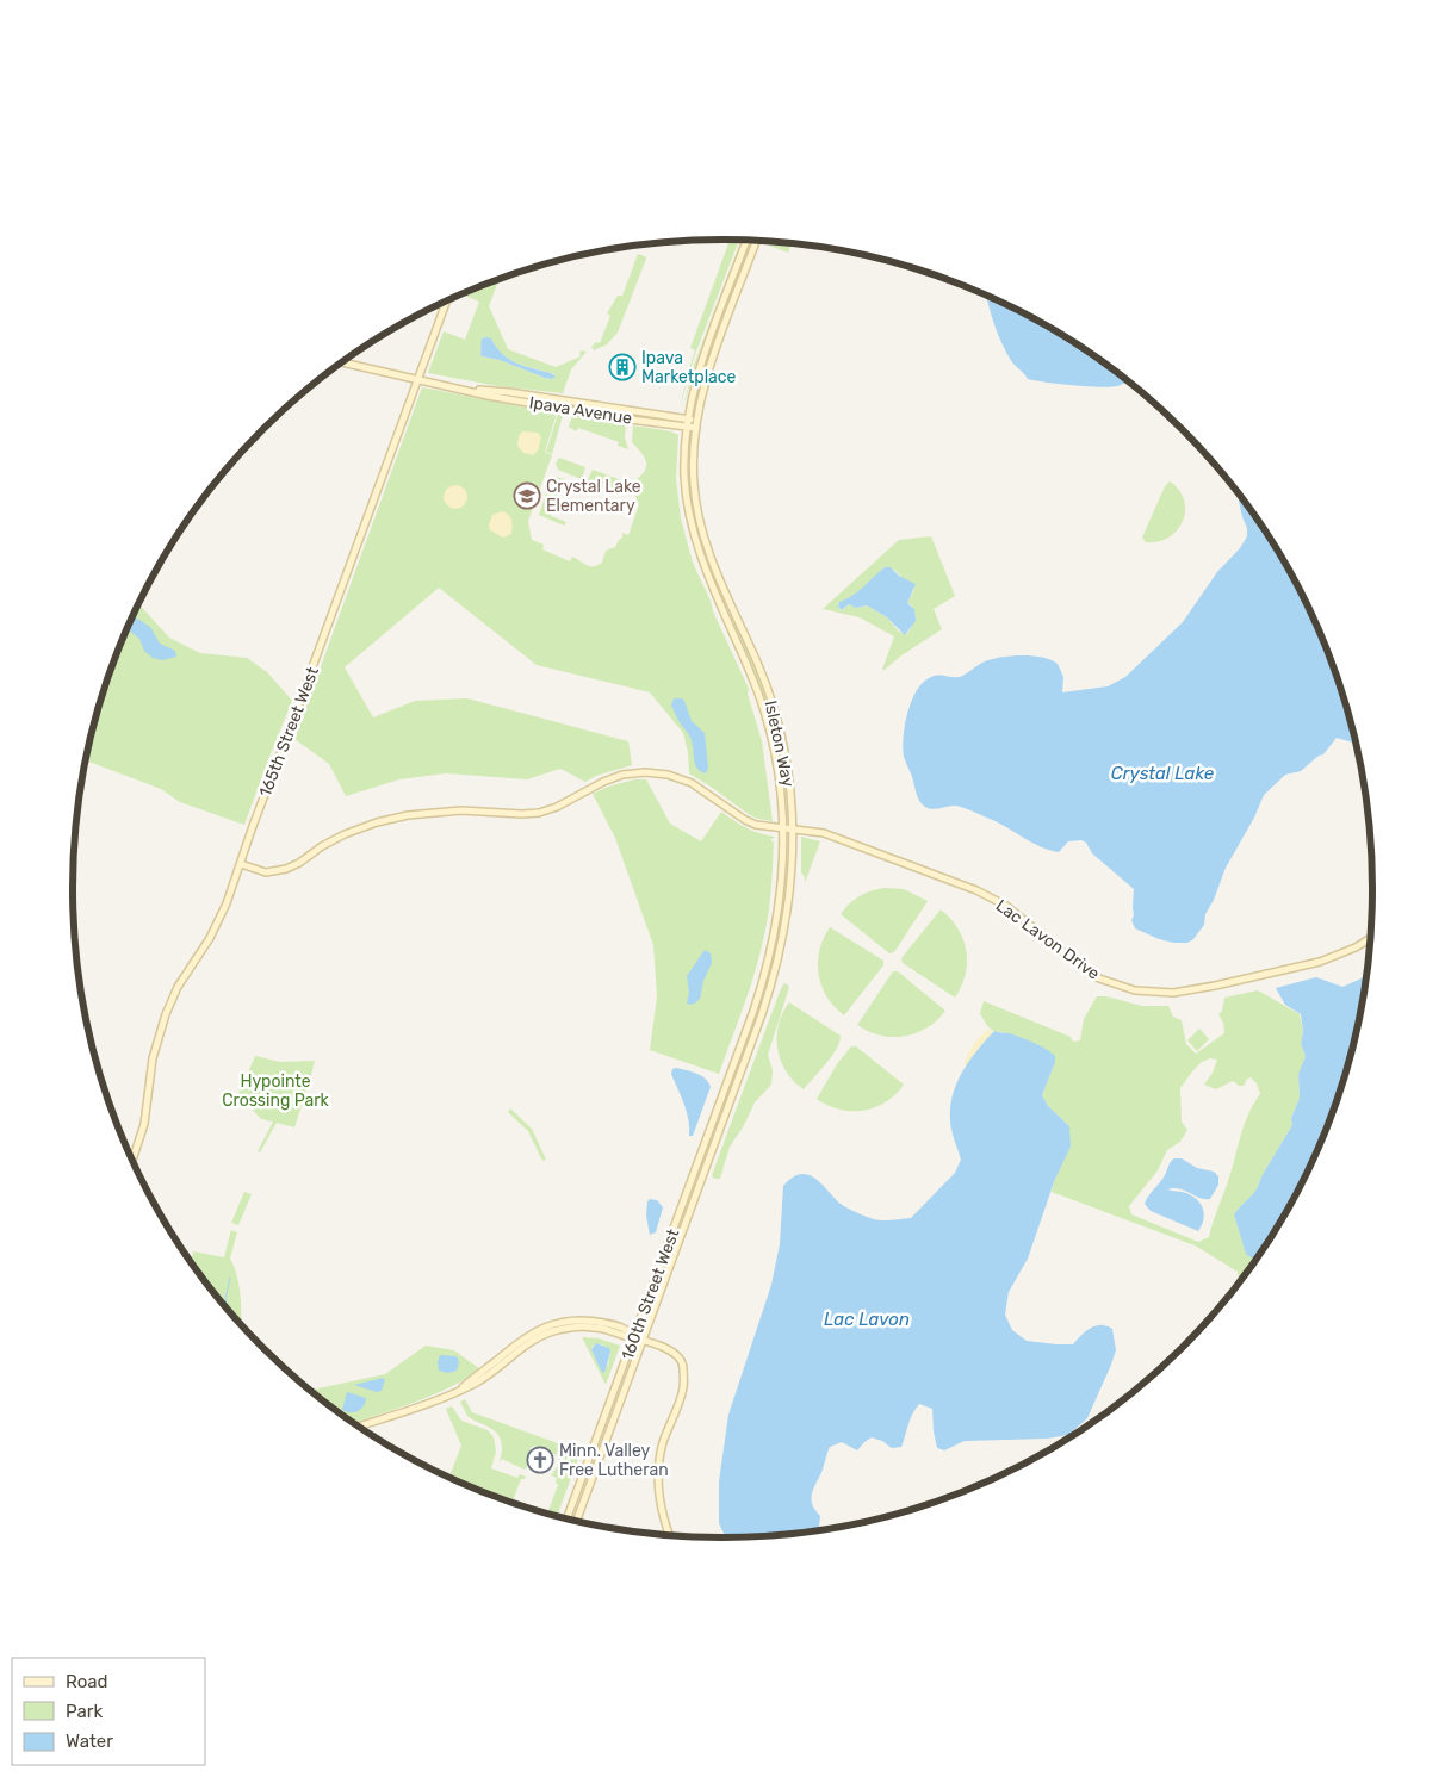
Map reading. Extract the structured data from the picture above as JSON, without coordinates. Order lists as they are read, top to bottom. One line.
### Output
{"streets":{"street":["Ipava Avenue","165th Street West","Isleton Way","Lac Lavon Drive","160th Street West"]},"crossings":[["Ipava Avenue","165th Street West"],["Ipava Avenue","Isleton Way"],["165th Street West","Lac Lavon Drive"],["Isleton Way","Lac Lavon Drive"],["Isleton Way","160th Street West"]],"water":["Crystal Lake","Lac Lavon"],"parks":["Hypointe Crossing Park"],"places":{"building":["Ipava Marketplace"],"school or university":["Crystal Lake Elementary"],"church":["Minn. Valley Free Lutheran"]},"legend":["Road","Park","Water"]}
